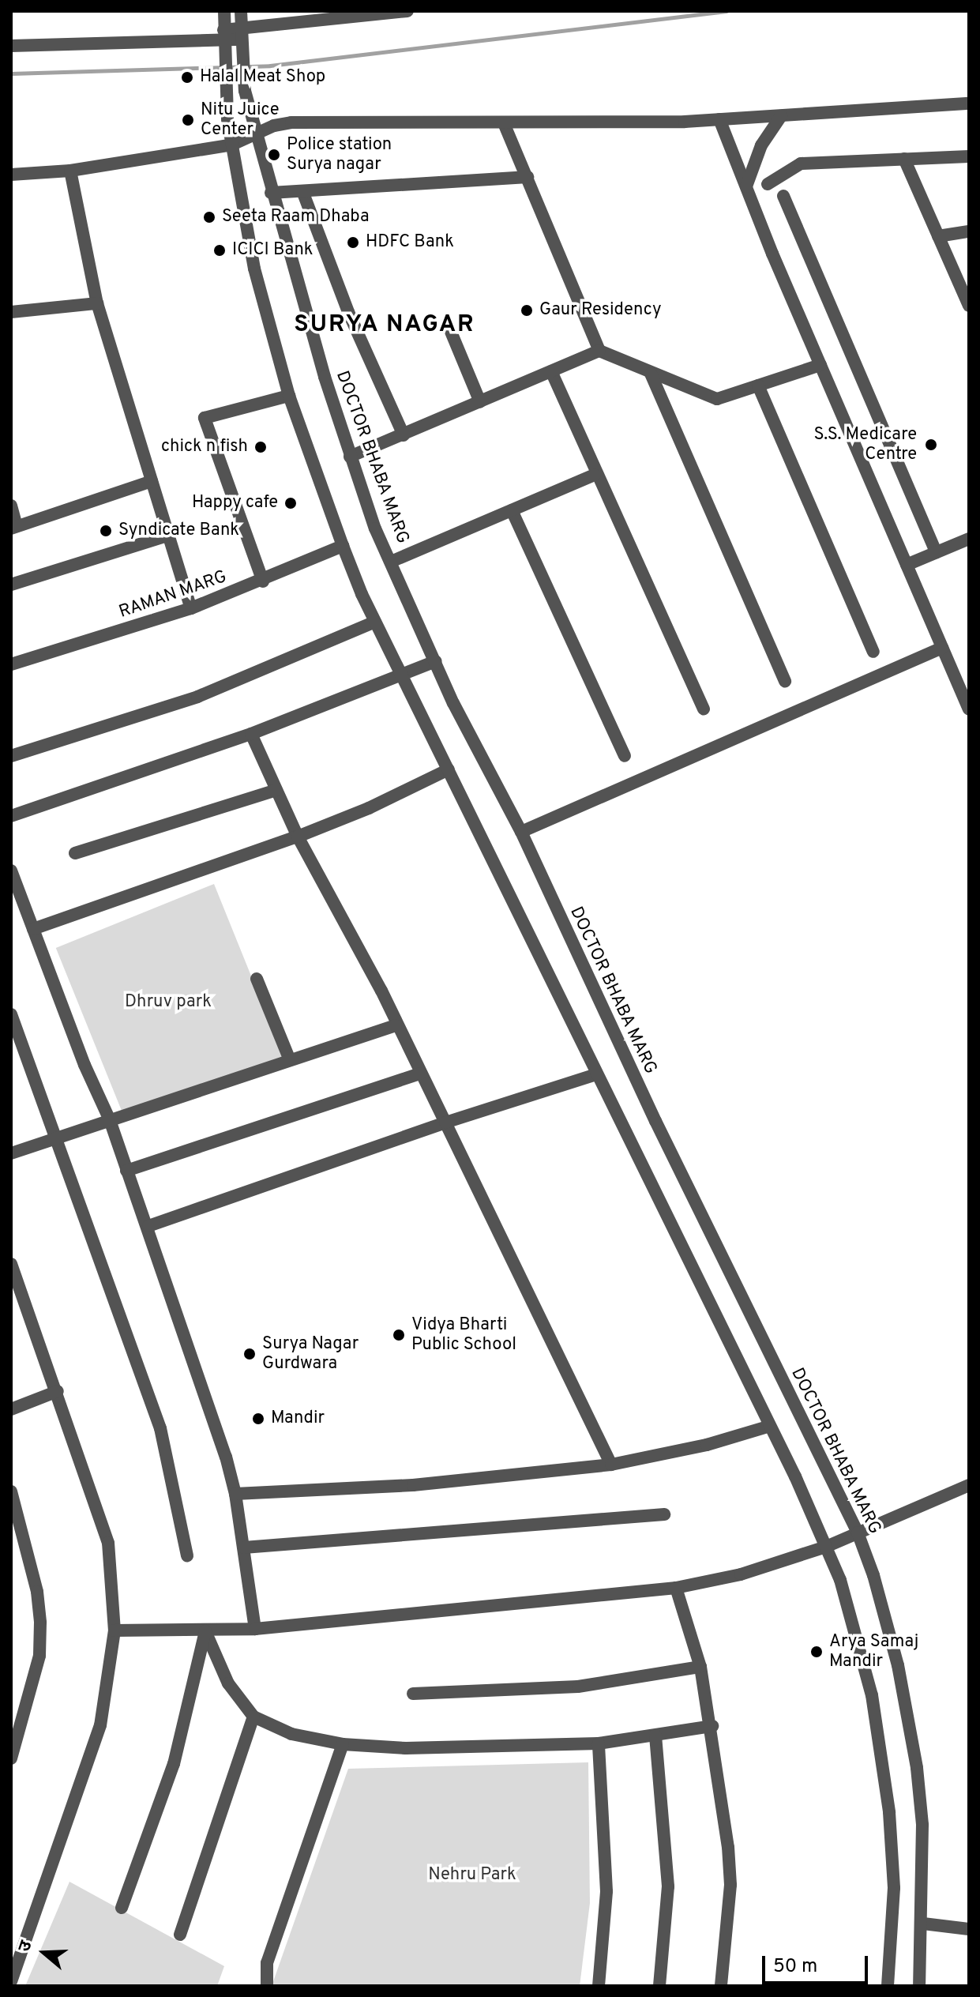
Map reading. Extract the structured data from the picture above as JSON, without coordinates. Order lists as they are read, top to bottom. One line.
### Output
{"streets":{"street":["DOCTOR BHABA MARG","RAMAN MARG"]},"districts":["SURYA NAGAR"],"parks":["Dhruv park","Nehru Park"],"places":["Halal Meat Shop","Nitu Juice Center","Police station Surya nagar","Seeta Raam Dhaba","HDFC Bank","ICICI Bank","Gaur Residency","S.S. Medicare Centre","chick n fish","Happy cafe","Syndicate Bank","Vidya Bharti Public School","Surya Nagar Gurdwara","Mandir","Arya Samaj Mandir"],"scale_bar":"50 m","north":"left"}
